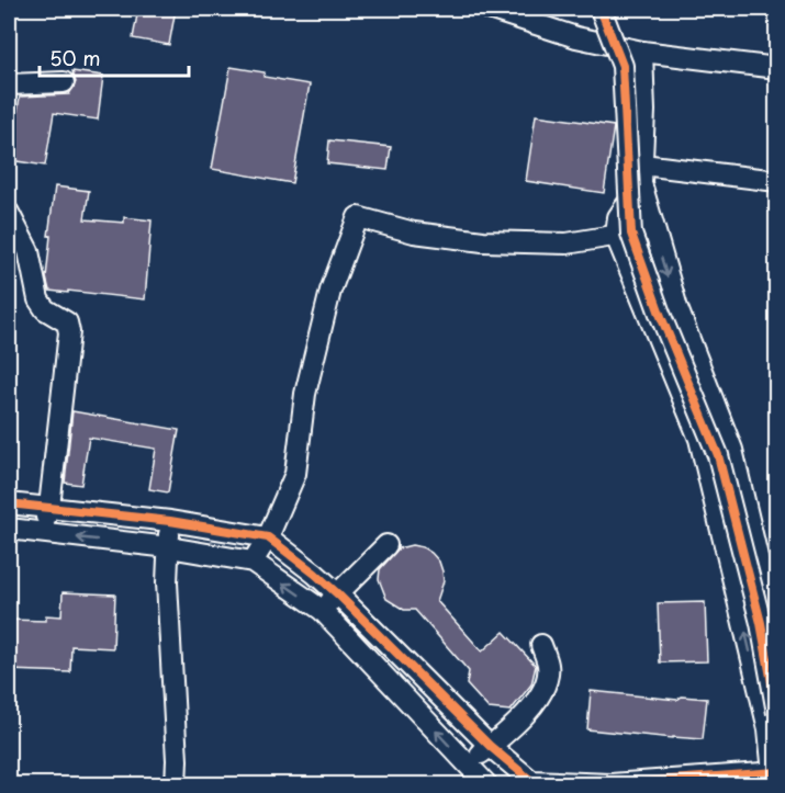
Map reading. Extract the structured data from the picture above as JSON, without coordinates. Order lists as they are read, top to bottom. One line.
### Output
{"scale_bar":"50 m"}
